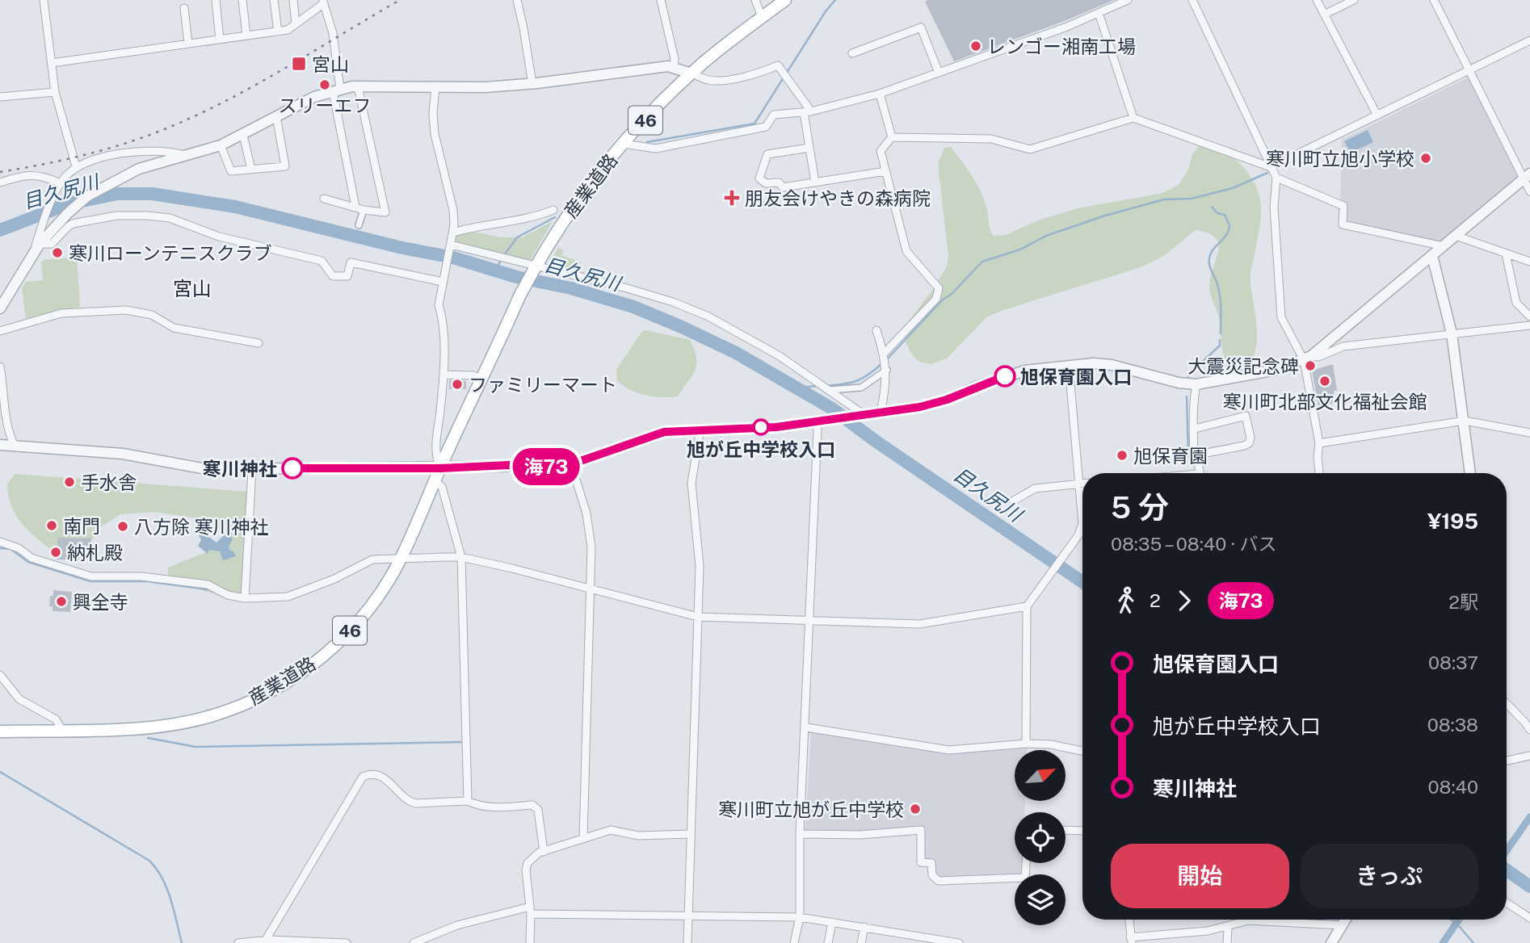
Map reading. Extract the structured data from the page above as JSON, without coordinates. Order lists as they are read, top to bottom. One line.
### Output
{"streets":{"main road":["46","産業道路"]},"districts":["宮山"],"water":["目久尻川"],"places":{"other":["レンゴー湘南工場","スリーエフ","寒川町立旭小学校","寒川ローンテニスクラブ","大震災記念碑","旭保育園入口","寒川町北部文化福祉会館","ファミリーマート","旭が丘中学校入口","旭保育園","寒川神社","手水舎","南門","八方除 寒川神社","納札殿","興全寺","寒川町立旭が丘中学校"],"transit":["宮山"],"health":["朋友会けやきの森病院"]},"lines":["bus line 海73"],"north":"top right","page":{"on_map":"海73","heading":["5 分","08:35 – 08:40 · バス","¥195"],"legs":["2","海73","2駅"],"list":[{"name":"旭保育園入口","value":"08:37"},{"name":"旭が丘中学校入口","value":"08:38"},{"name":"寒川神社","value":"08:40"}],"buttons":["開始","きっぷ"]}}
